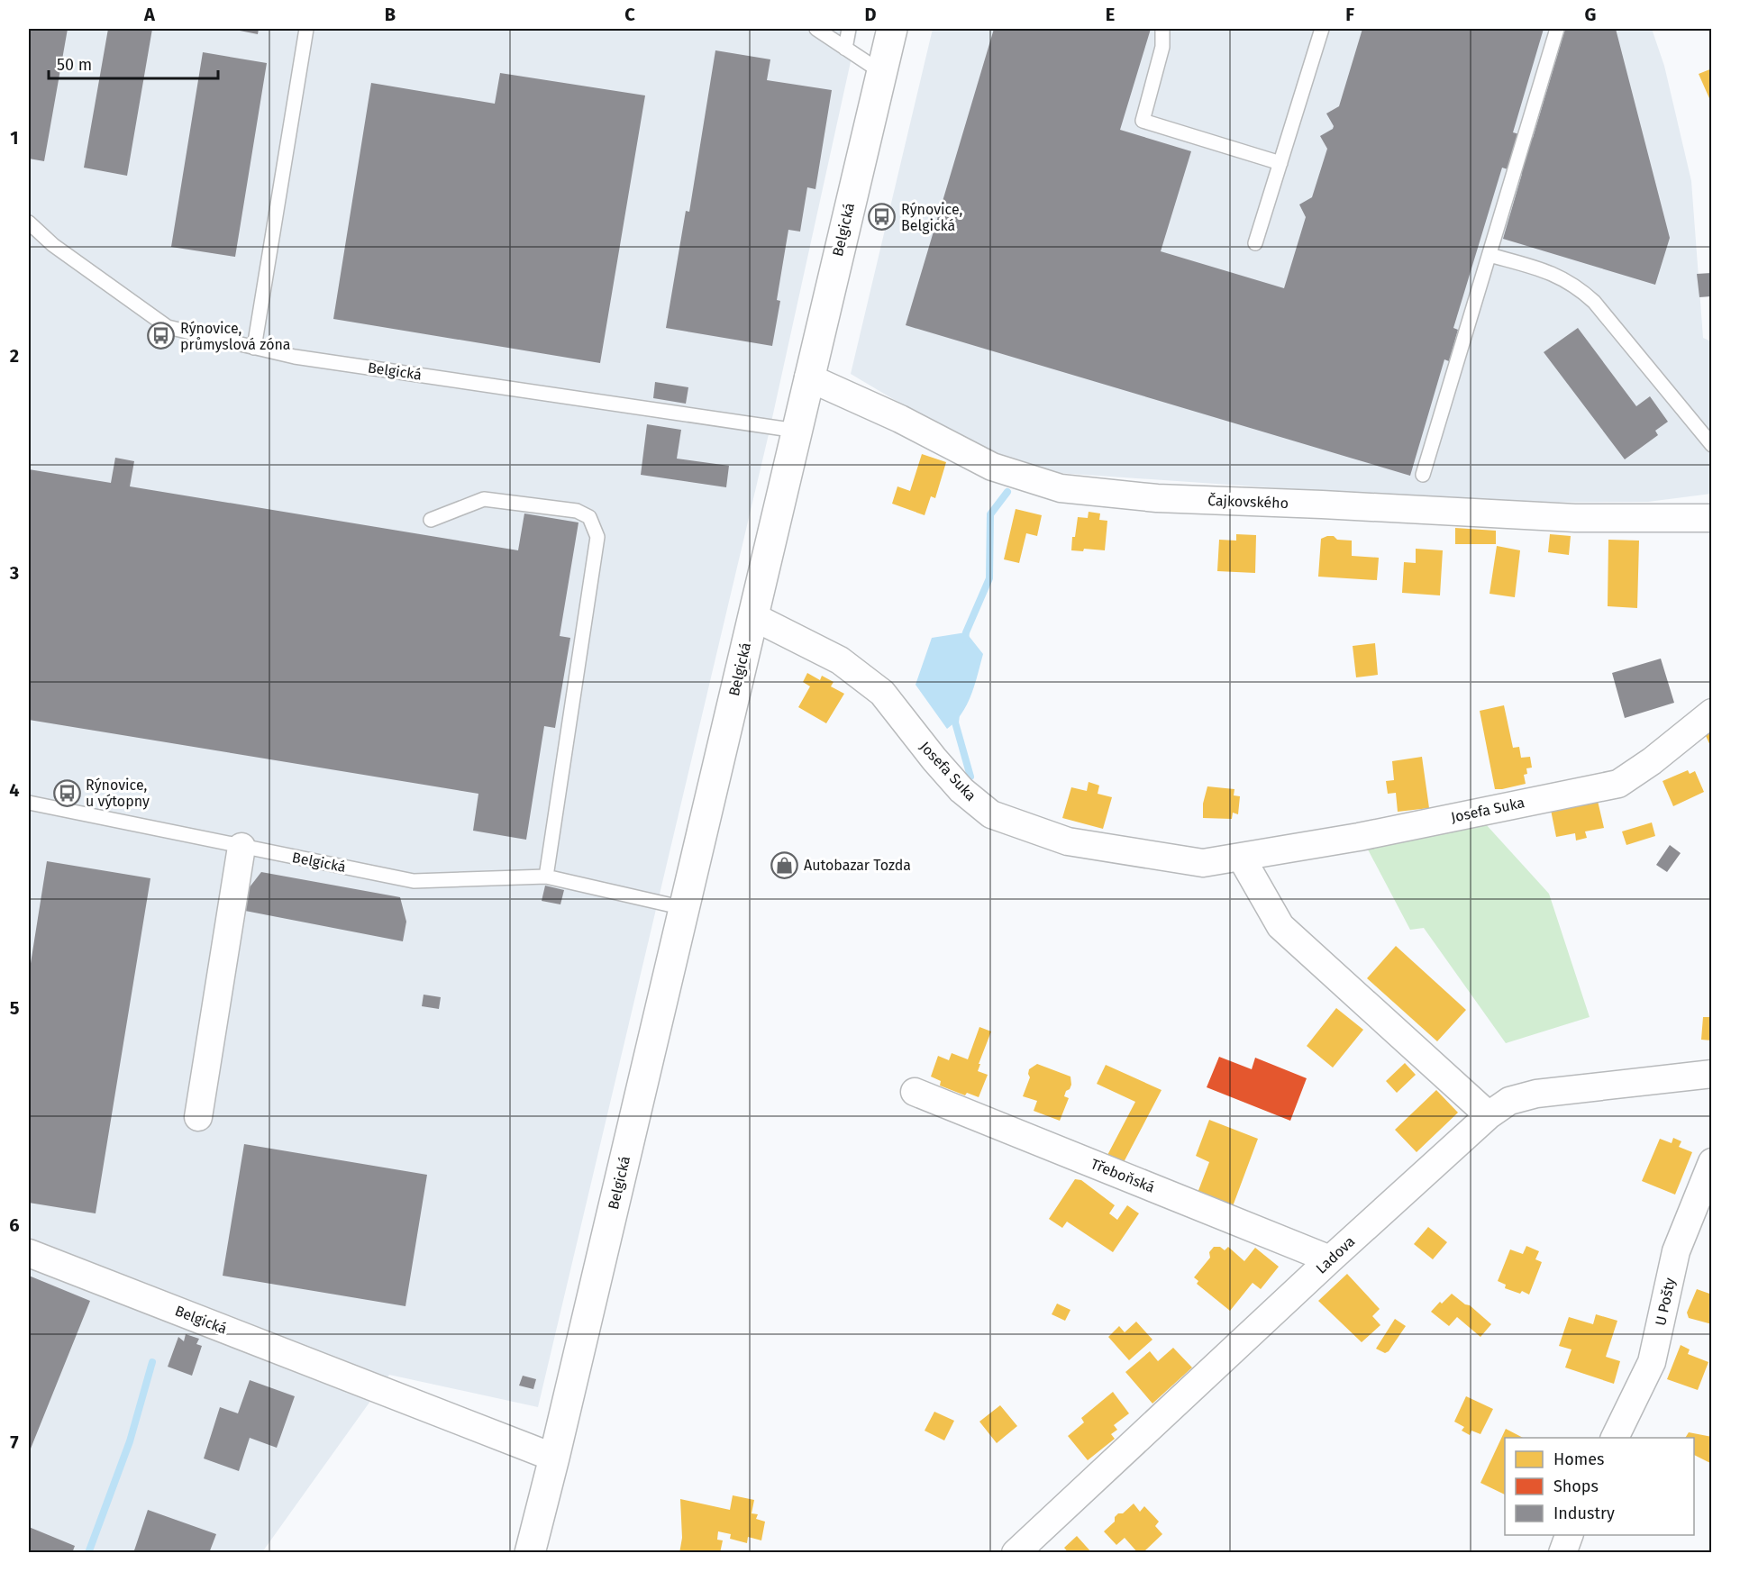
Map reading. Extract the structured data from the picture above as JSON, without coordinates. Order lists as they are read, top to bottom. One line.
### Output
{"streets":{"street":["Belgická","Čajkovského","Josefa Suka","Třeboňská","Ladova","U Pošty"]},"crossings":[["Belgická","Čajkovského"],["Belgická","Josefa Suka"],["Třeboňská","Ladova"]],"places":{"bus stop":["Rýnovice, Belgická","Rýnovice, průmyslová zóna","Rýnovice, u výtopny"],"shop":["Autobazar Tozda"]},"legend":["Homes","Shops","Industry"],"scale_bar":"50 m","grid":{"columns":["A","B","C","D","E","F","G"],"rows":["1","2","3","4","5","6","7"]}}
